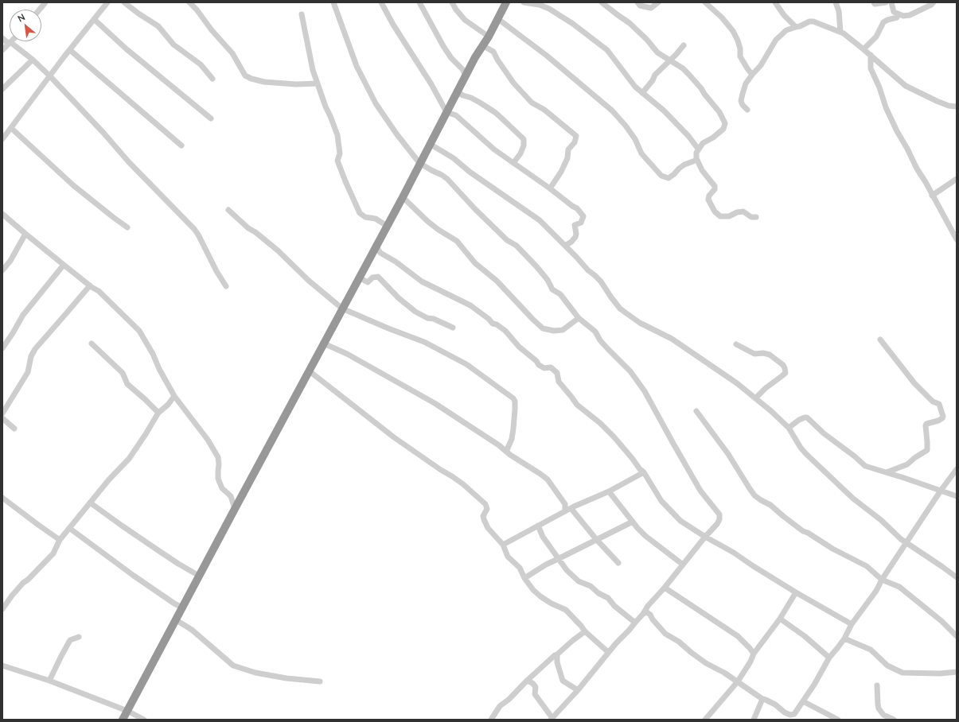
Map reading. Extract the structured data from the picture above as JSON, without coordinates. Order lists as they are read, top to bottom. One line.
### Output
{"north":"top left"}
